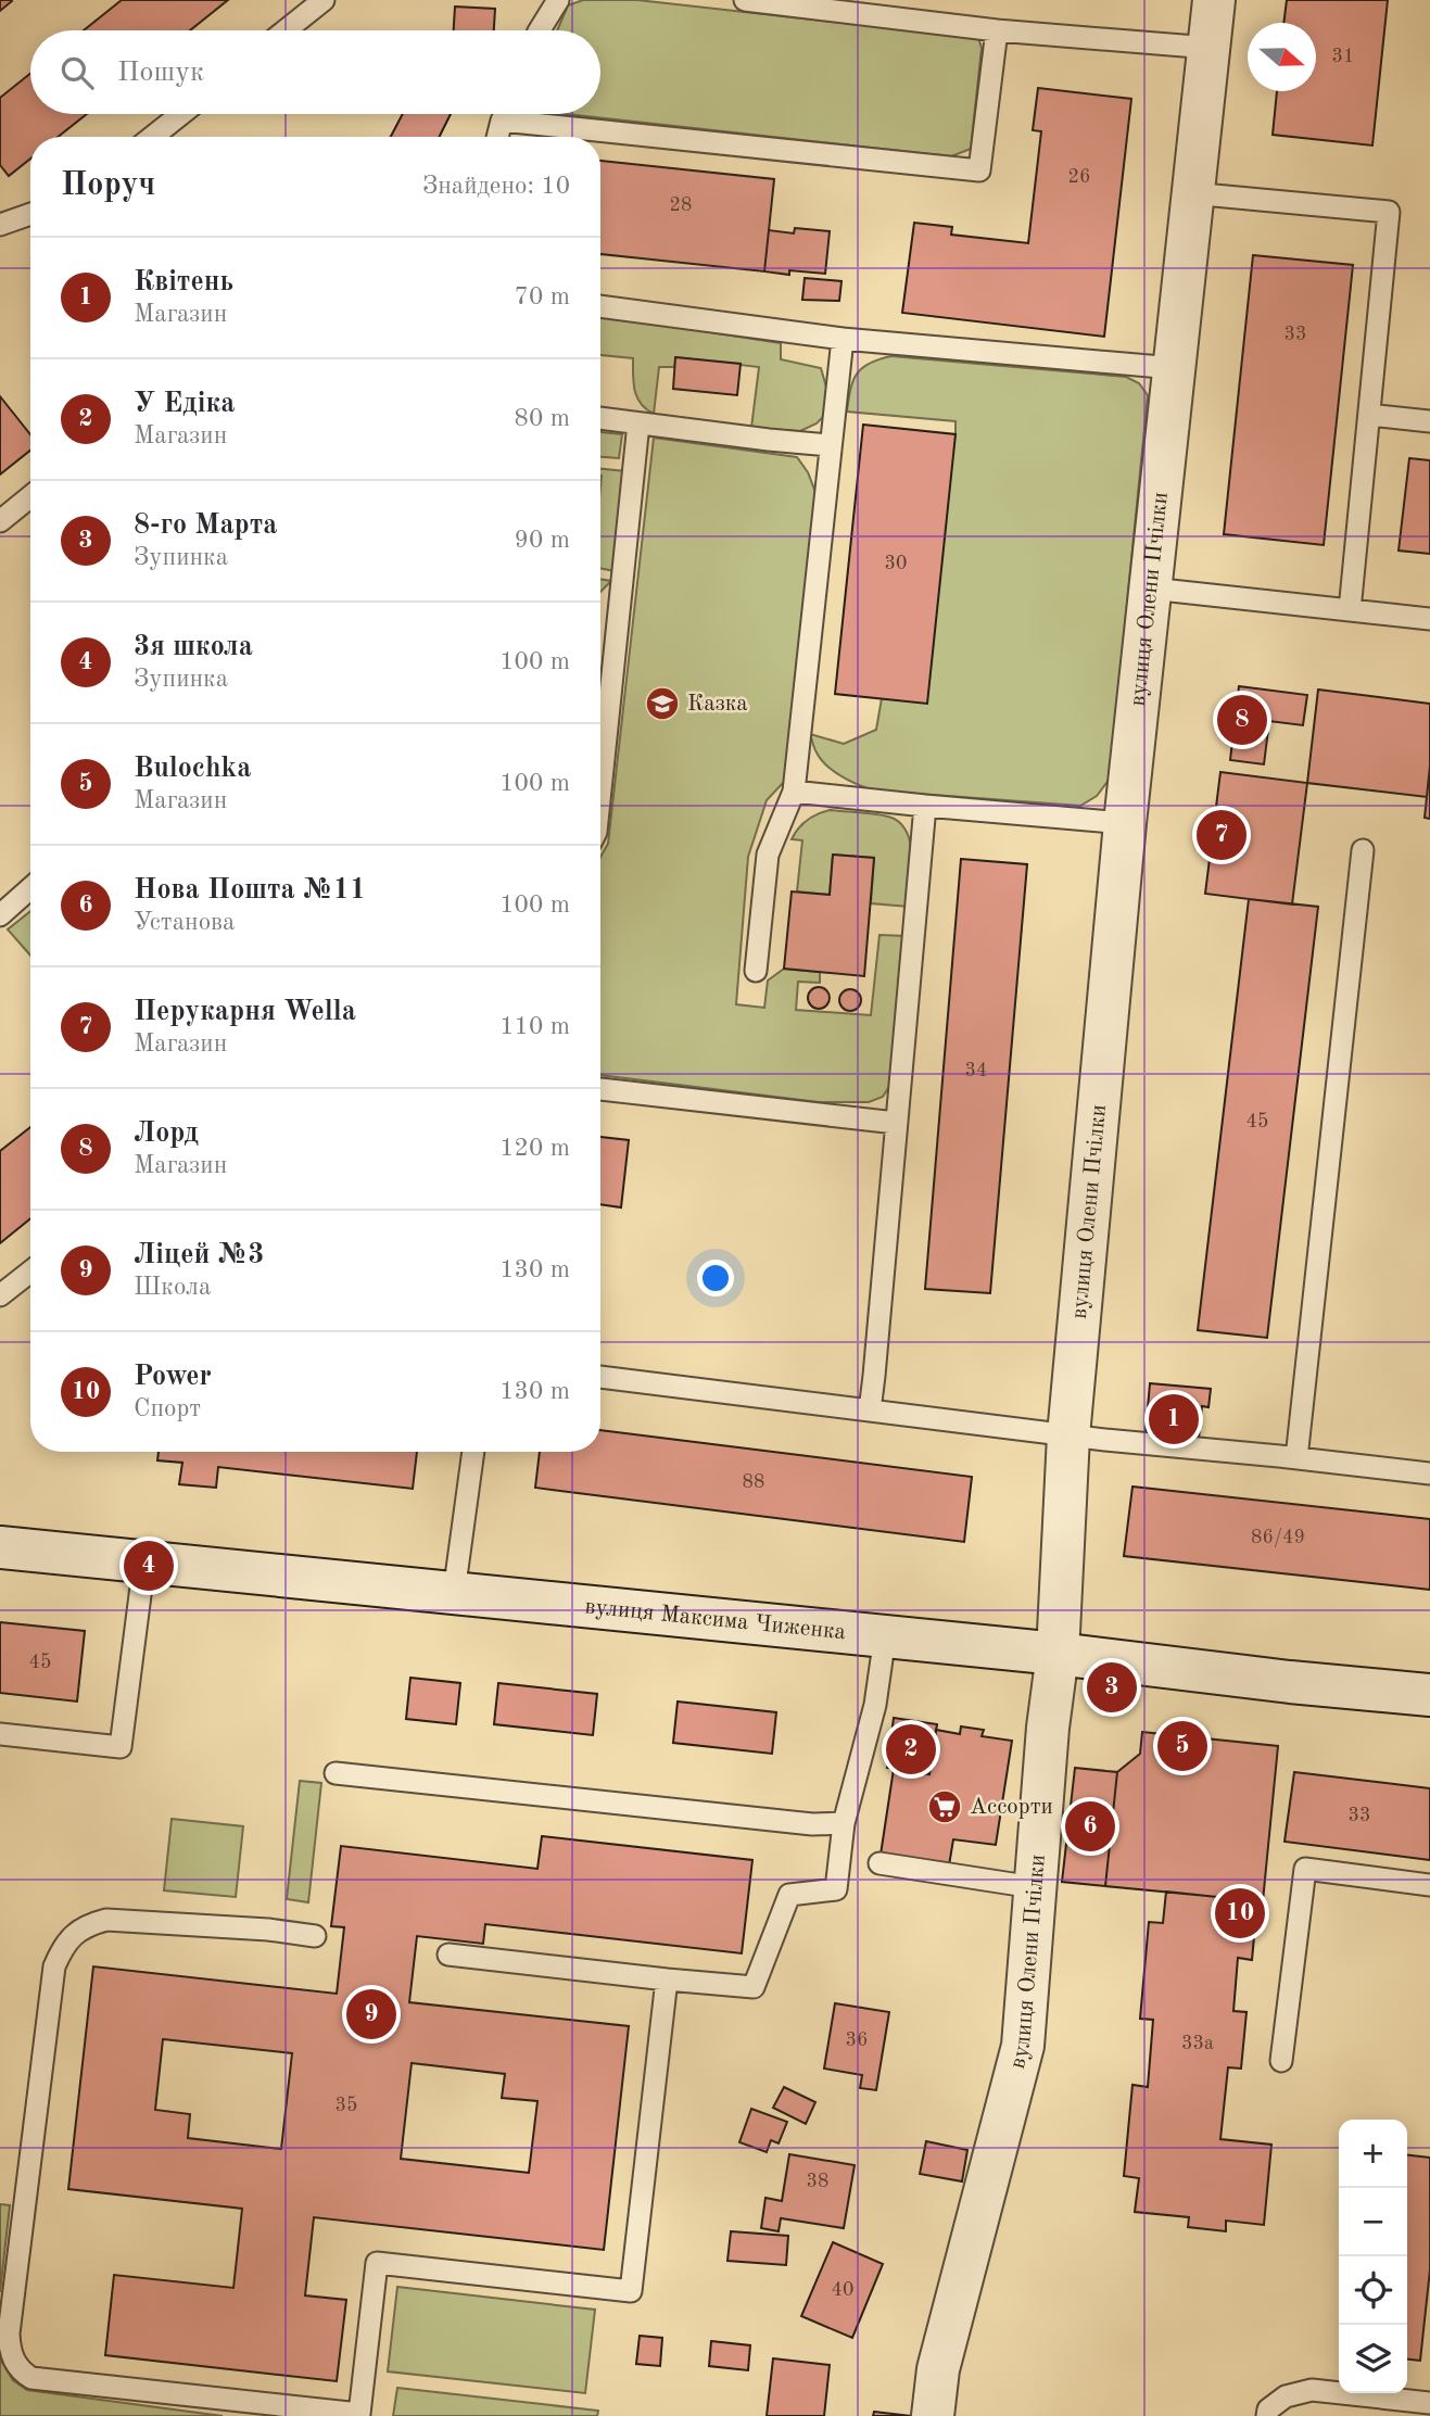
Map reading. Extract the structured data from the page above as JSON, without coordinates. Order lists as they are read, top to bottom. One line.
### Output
{"streets":{"street":["вулиця Олени Пчілки","вулиця Максима Чиженка"]},"crossings":[["вулиця Олени Пчілки","вулиця Максима Чиженка"]],"places":{"school or university":["Казка"],"supermarket":["Ассорти"]},"house_numbers":["31","26","28","33","30","34","45","88","86/49","45","33","36","33а","35","38","40"],"north":"right","page":{"search":"Пошук","heading":["Поруч","Знайдено: 10"],"list":[{"mark":"1","name":"Квітень","note":"Магазин","value":"70 m"},{"mark":"2","name":"У Едіка","note":"Магазин","value":"80 m"},{"mark":"3","name":"8-го Марта","note":"Зупинка","value":"90 m"},{"mark":"4","name":"3я школа","note":"Зупинка","value":"100 m"},{"mark":"5","name":"Bulochka","note":"Магазин","value":"100 m"},{"mark":"6","name":"Нова Пошта №11","note":"Установа","value":"100 m"},{"mark":"7","name":"Перукарня Wella","note":"Магазин","value":"110 m"},{"mark":"8","name":"Лорд","note":"Магазин","value":"120 m"},{"mark":"9","name":"Ліцей №3","note":"Школа","value":"130 m"},{"mark":"10","name":"Power","note":"Спорт","value":"130 m"}],"pins":["8","7","1","4","3","5","2","6","10","9"],"map_buttons":["+","−"]}}
